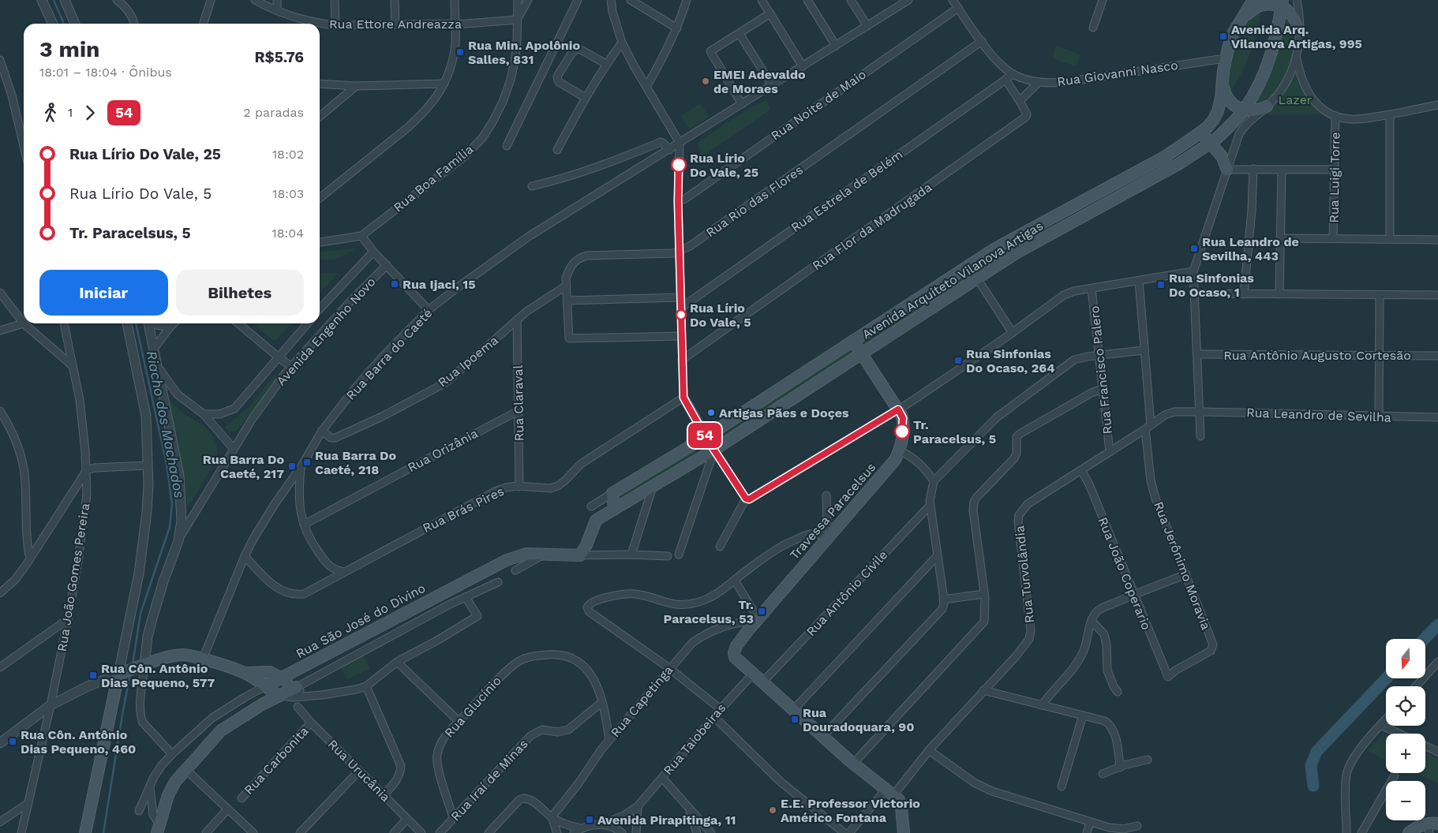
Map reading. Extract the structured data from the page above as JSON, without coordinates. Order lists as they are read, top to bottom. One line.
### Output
{"streets":{"main road":["Avenida Arquiteto Vilanova Artigas","Travessa Paracelsus","Rua São José do Divino"],"street":["Rua Ettore Andreazza","Rua Giovanni Nasco","Rua Noite de Maio","Rua Luigi Torre","Rua Boa Família","Rua Estrela de Belém","Rua Rio das Flores","Rua Flor da Madrugada","Avenida Engenho Novo","Rua Barra do Caeté","Rua Antônio Augusto Cortesão","Rua Ipoema","Rua Francisco Palero","Rua Claraval","Rua Leandro de Sevilha","Rua Orizânia","Rua Brás Pires","Rua Jerônimo Moravia","Rua João Coperario","Rua Turvolândia","Rua João Gomes Pereira","Rua Antônio Civile","Rua Capetinga","Rua Glucínio","Rua Taiobeiras","Rua Carbonita","Rua Urucânia","Rua Iraí de Minas"]},"crossings":[["Rua Ettore Andreazza","Rua Boa Família"],["Rua Giovanni Nasco","Rua Noite de Maio"],["Rua Giovanni Nasco","Rua Estrela de Belém"],["Rua Giovanni Nasco","Rua Rio das Flores"],["Rua Giovanni Nasco","Avenida Arquiteto Vilanova Artigas"],["Rua Estrela de Belém","Rua Flor da Madrugada"],["Rua Rio das Flores","Rua Ipoema"],["Avenida Arquiteto Vilanova Artigas","Rua São José do Divino"],["Rua Barra do Caeté","Rua Ipoema"],["Rua Barra do Caeté","Rua Brás Pires"],["Rua Ipoema","Rua Claraval"],["Rua Francisco Palero","Rua Turvolândia"],["Rua Claraval","Rua Orizânia"],["Rua Claraval","Rua Brás Pires"],["Rua Leandro de Sevilha","Rua Turvolândia"],["Travessa Paracelsus","Rua Capetinga"],["Travessa Paracelsus","Rua Taiobeiras"],["Rua Jerônimo Moravia","Rua João Coperario"],["Rua Jerônimo Moravia","Rua Turvolândia"],["Rua João Coperario","Rua Turvolândia"],["Rua Capetinga","Rua Glucínio"],["Rua Glucínio","Rua Iraí de Minas"],["Rua Carbonita","Rua Urucânia"]],"water":["Riacho dos Machados"],"parks":["Lazer"],"places":{"transit":["Avenida Arq. Vilanova Artigas, 995","Rua Min. Apolônio Salles, 831","Rua Leandro de Sevilha, 443","Rua Ijaci, 15","Rua Sinfonias Do Ocaso, 1","Rua Sinfonias Do Ocaso, 264","Rua Barra Do Caeté, 218","Rua Barra Do Caeté, 217","Tr. Paracelsus, 53","Rua Côn. Antônio Dias Pequeno, 577","Rua Douradoquara, 90","Rua Côn. Antônio Dias Pequeno, 460","Avenida Pirapitinga, 11"],"other":["EMEI Adevaldo de Moraes","Rua Lírio Do Vale, 25","Rua Lírio Do Vale, 5","Artigas Pães e Doçes","Tr. Paracelsus, 5","E.E. Professor Victorio Américo Fontana"]},"lines":["bus line 54"],"north":"bottom","page":{"on_map":"54","heading":["3 min","18:01 – 18:04 · Ônibus","R$5.76"],"legs":["1","54","2 paradas"],"list":[{"name":"Rua Lírio Do Vale, 25","value":"18:02"},{"name":"Rua Lírio Do Vale, 5","value":"18:03"},{"name":"Tr. Paracelsus, 5","value":"18:04"}],"buttons":["Iniciar","Bilhetes"],"map_buttons":["+","−"]}}
